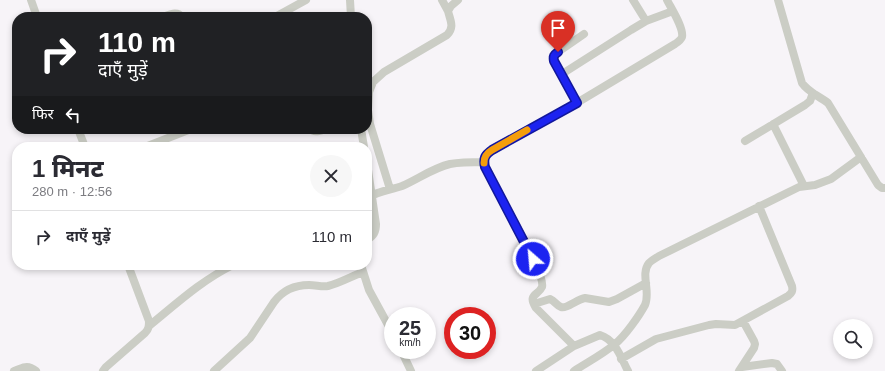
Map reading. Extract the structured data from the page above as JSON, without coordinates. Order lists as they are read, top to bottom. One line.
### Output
{"page":{"turn":["110 m","दाएँ मुड़ें"],"then":"फिर","heading":["1 मिनट","280 m · 12:56"],"list":[{"name":"दाएँ मुड़ें","value":"110 m"}],"speed":"25 km/h","limit":"30"}}
